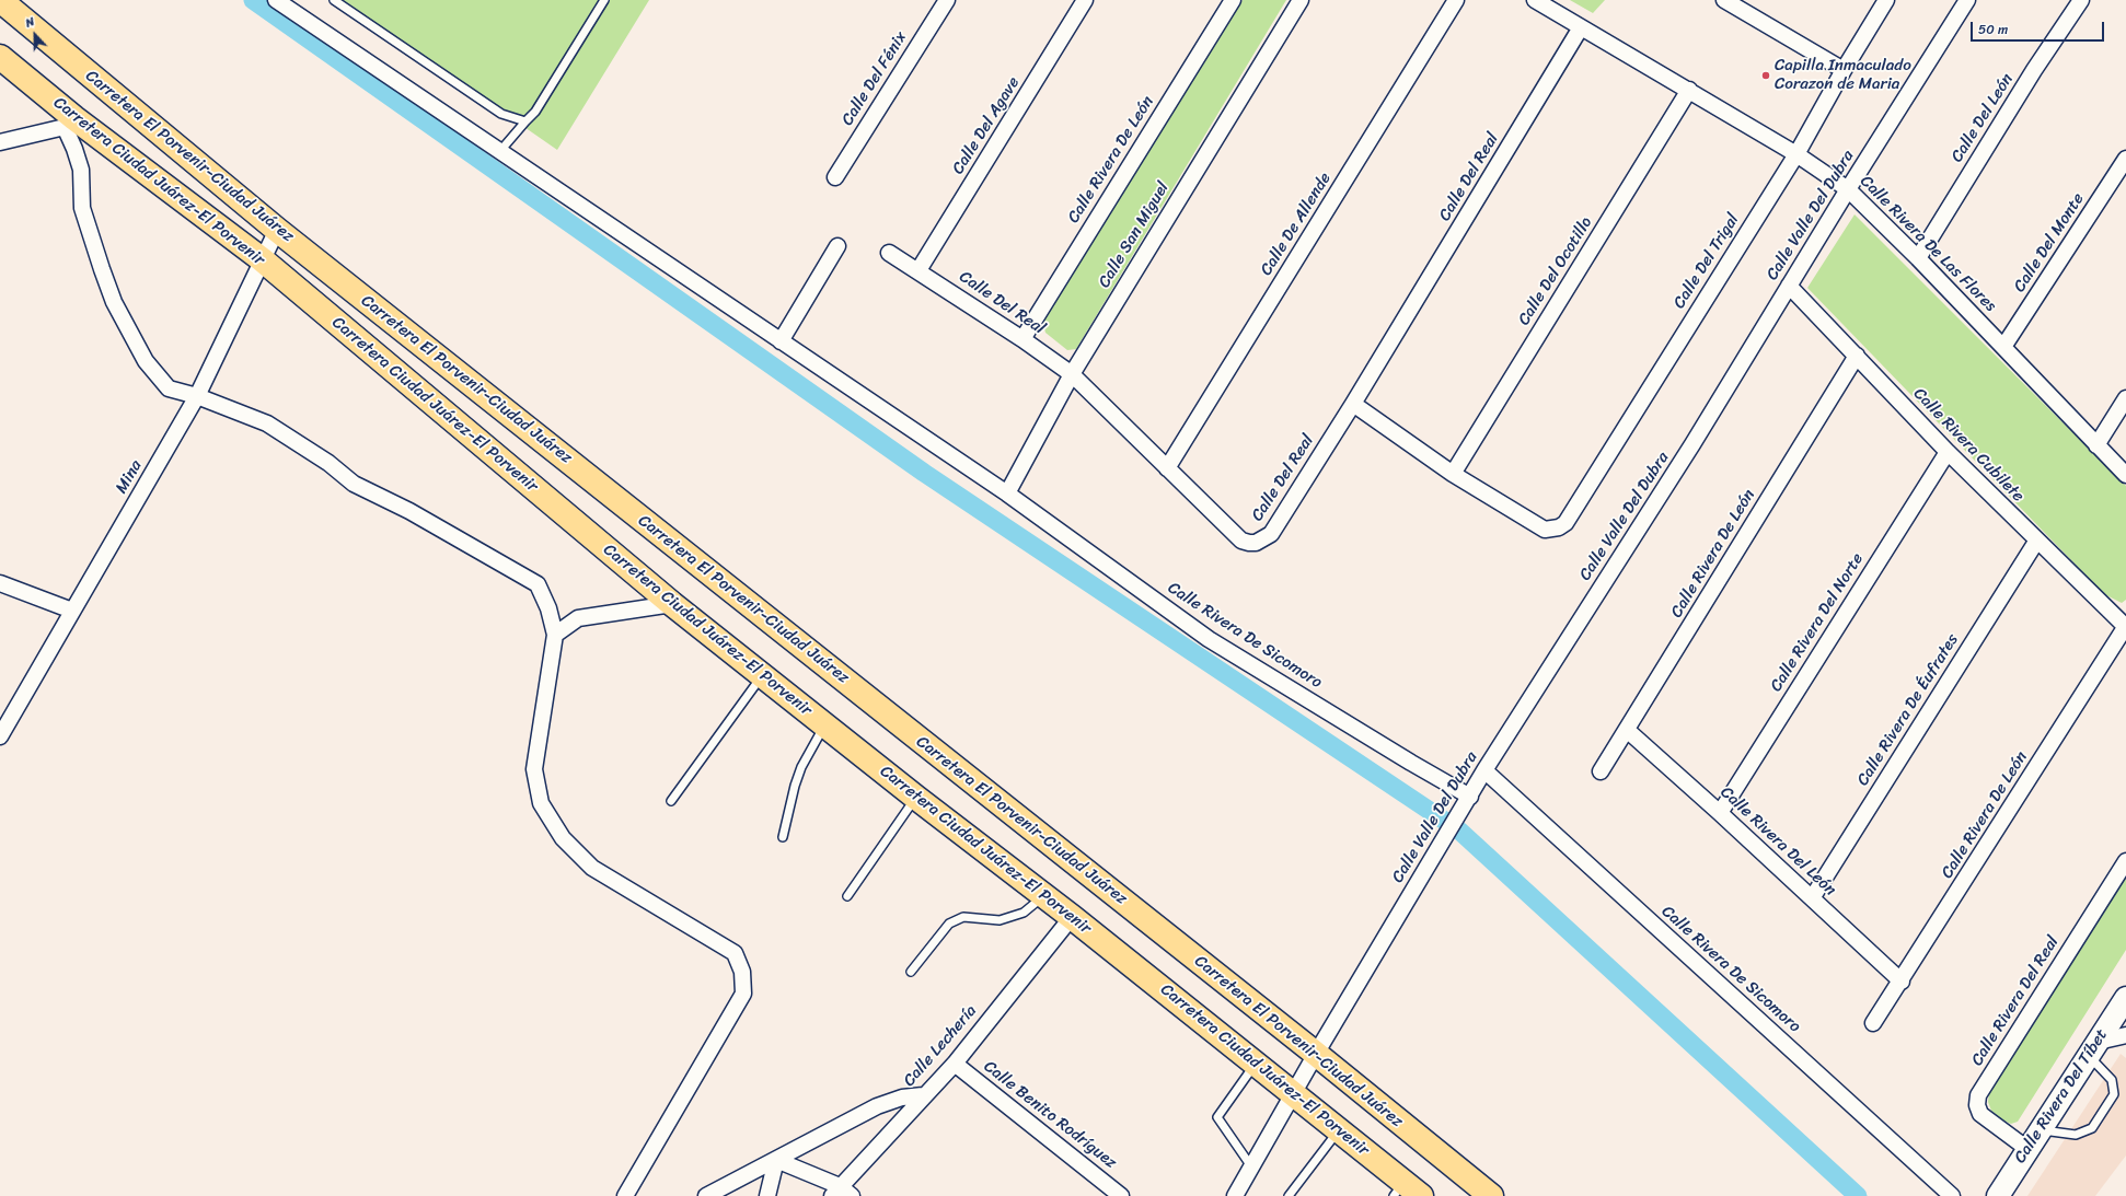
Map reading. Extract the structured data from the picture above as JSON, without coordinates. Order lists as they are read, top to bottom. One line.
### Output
{"streets":{"main road":["Carretera El Porvenir-Ciudad Juárez","Carretera Ciudad Juárez-El Porvenir"],"street":["Calle Del Fénix","Calle Del León","Calle Del Agave","Calle Rivera De León","Calle Del Real","Calle Valle Del Dubra","Calle De Allende","Calle San Miguel","Calle Del Monte","Calle Rivera De Las Flores","Calle Del Trigal","Calle Del Ocotillo","Calle Rivera Cubilete","Mina","Calle Rivera Del Norte","Calle Rivera De Sicomoro","Calle Rivera De Éufrates","Calle Rivera Del León","Calle Rivera Del Real","Calle Lechería","Calle Rivera Del Tíbet","Calle Benito Rodríguez"]},"crossings":[["Calle Del León","Calle Rivera De Las Flores"],["Calle Del Agave","Calle Del Real"],["Carretera El Porvenir-Ciudad Juárez","Calle Valle Del Dubra"],["Carretera El Porvenir-Ciudad Juárez","Mina"],["Calle Rivera De León","Calle Del Real"],["Calle Rivera De León","Calle Rivera Cubilete"],["Calle Rivera De León","Calle Rivera Del León"],["Calle Del Real","Calle De Allende"],["Calle Del Real","Calle San Miguel"],["Calle Del Real","Calle Rivera De Las Flores"],["Carretera Ciudad Juárez-El Porvenir","Calle Valle Del Dubra"],["Carretera Ciudad Juárez-El Porvenir","Mina"],["Carretera Ciudad Juárez-El Porvenir","Calle Lechería"],["Calle Valle Del Dubra","Calle Rivera De Las Flores"],["Calle Valle Del Dubra","Calle Rivera Cubilete"],["Calle Valle Del Dubra","Calle Rivera De Sicomoro"],["Calle San Miguel","Calle Rivera De Sicomoro"],["Calle Del Monte","Calle Rivera De Las Flores"],["Calle Rivera De Las Flores","Calle Del Trigal"],["Calle Rivera De Las Flores","Calle Del Ocotillo"],["Calle Del Trigal","Calle Del Ocotillo"],["Calle Rivera Cubilete","Calle Rivera Del Norte"],["Calle Rivera Cubilete","Calle Rivera De Éufrates"],["Calle Rivera Del Norte","Calle Rivera Del León"],["Calle Rivera De Éufrates","Calle Rivera Del León"],["Calle Rivera Del Real","Calle Rivera Del Tíbet"],["Calle Lechería","Calle Benito Rodríguez"]],"places":["Capilla Inmaculado Corazon de Maria"],"scale_bar":"50 m","north":"top"}
